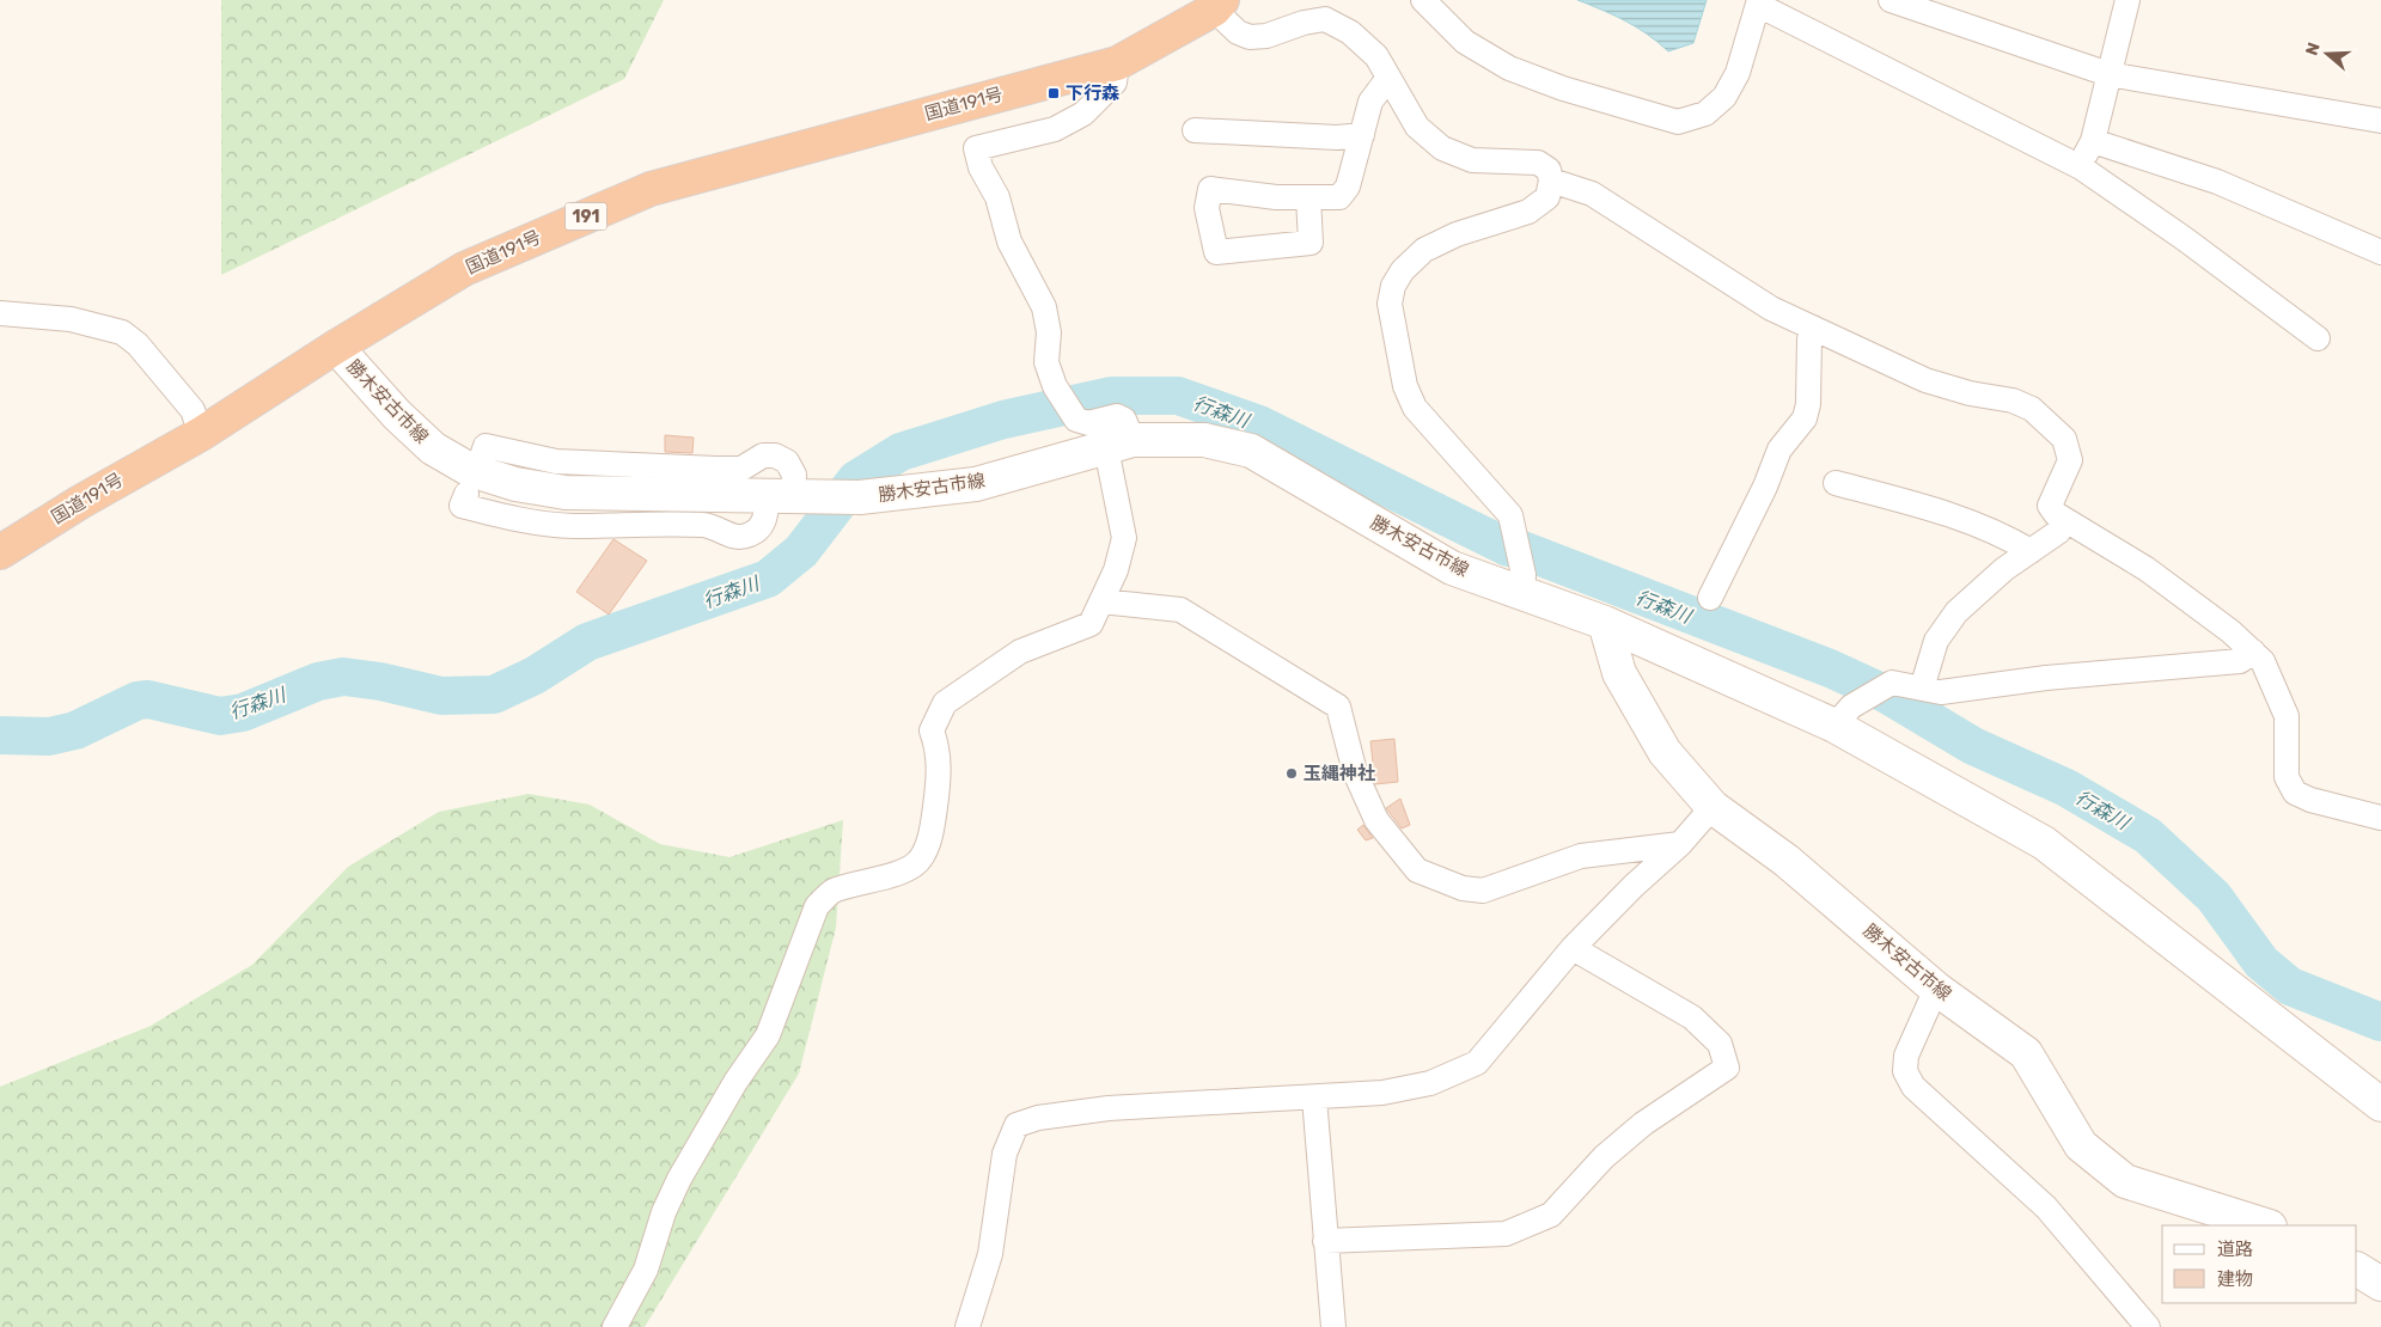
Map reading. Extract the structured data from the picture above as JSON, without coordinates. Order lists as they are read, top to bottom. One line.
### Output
{"streets":{"highway":["国道191号","191"],"main road":["勝木安古市線"]},"crossings":[["国道191号","勝木安古市線"]],"water":["行森川"],"places":{"transit":["下行森"],"other":["玉縄神社"]},"legend":["道路","建物"],"north":"left"}
